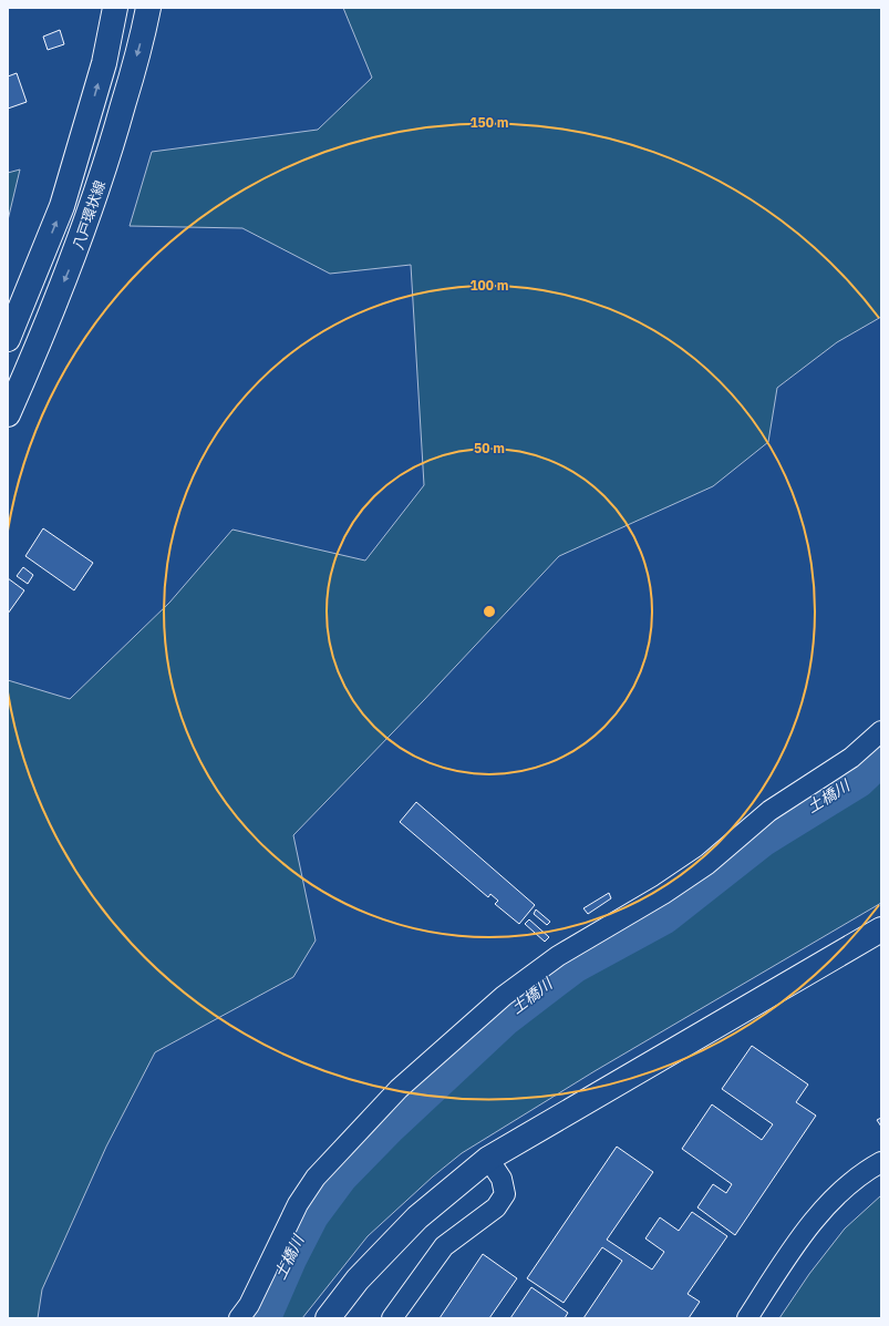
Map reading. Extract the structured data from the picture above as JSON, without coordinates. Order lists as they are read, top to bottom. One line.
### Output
{"streets":{"main road":["八戸環状線"]},"water":["土橋川"],"rings":["150 m","100 m","50 m"]}
